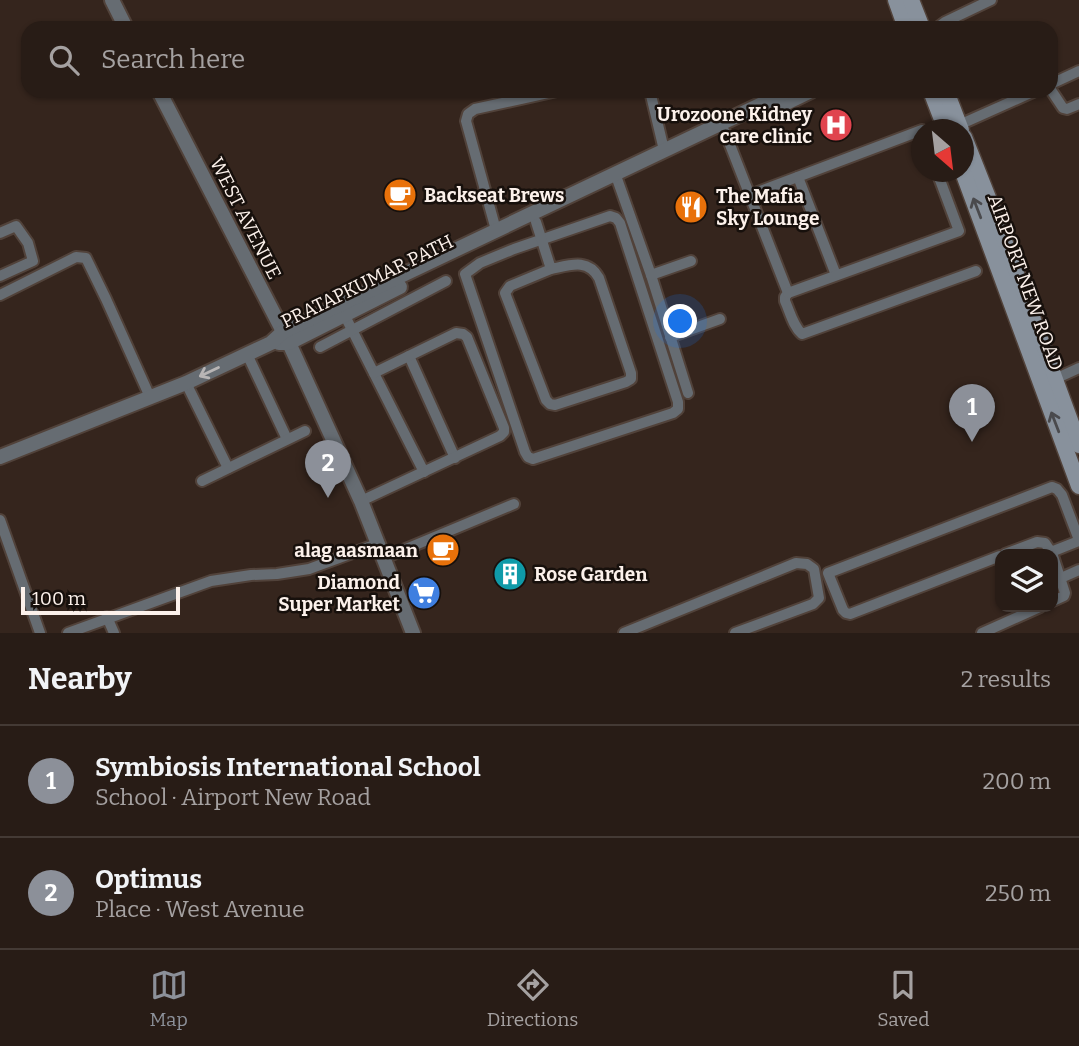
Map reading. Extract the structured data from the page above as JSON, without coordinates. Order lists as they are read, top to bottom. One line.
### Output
{"streets":{"main road":["AIRPORT NEW ROAD"],"street":["WEST AVENUE","PRATAPKUMAR PATH"]},"crossings":[["WEST AVENUE","PRATAPKUMAR PATH"]],"places":{"hospital":["Urozoone Kidney care clinic"],"cafe":["Backseat Brews","alag aasmaan"],"restaurant":["The Mafia Sky Lounge"],"building":["Rose Garden"],"supermarket":["Diamond Super Market"]},"scale_bar":"100 m","north":"bottom right","page":{"search":"Search here","pins":["1","2"],"scale":"100 m","heading":["Nearby","2 results"],"list":[{"mark":"1","name":"Symbiosis International School","note":"School · Airport New Road","value":"200 m"},{"mark":"2","name":"Optimus","note":"Place · West Avenue","value":"250 m"}],"nav":["Map","Directions","Saved"]}}
